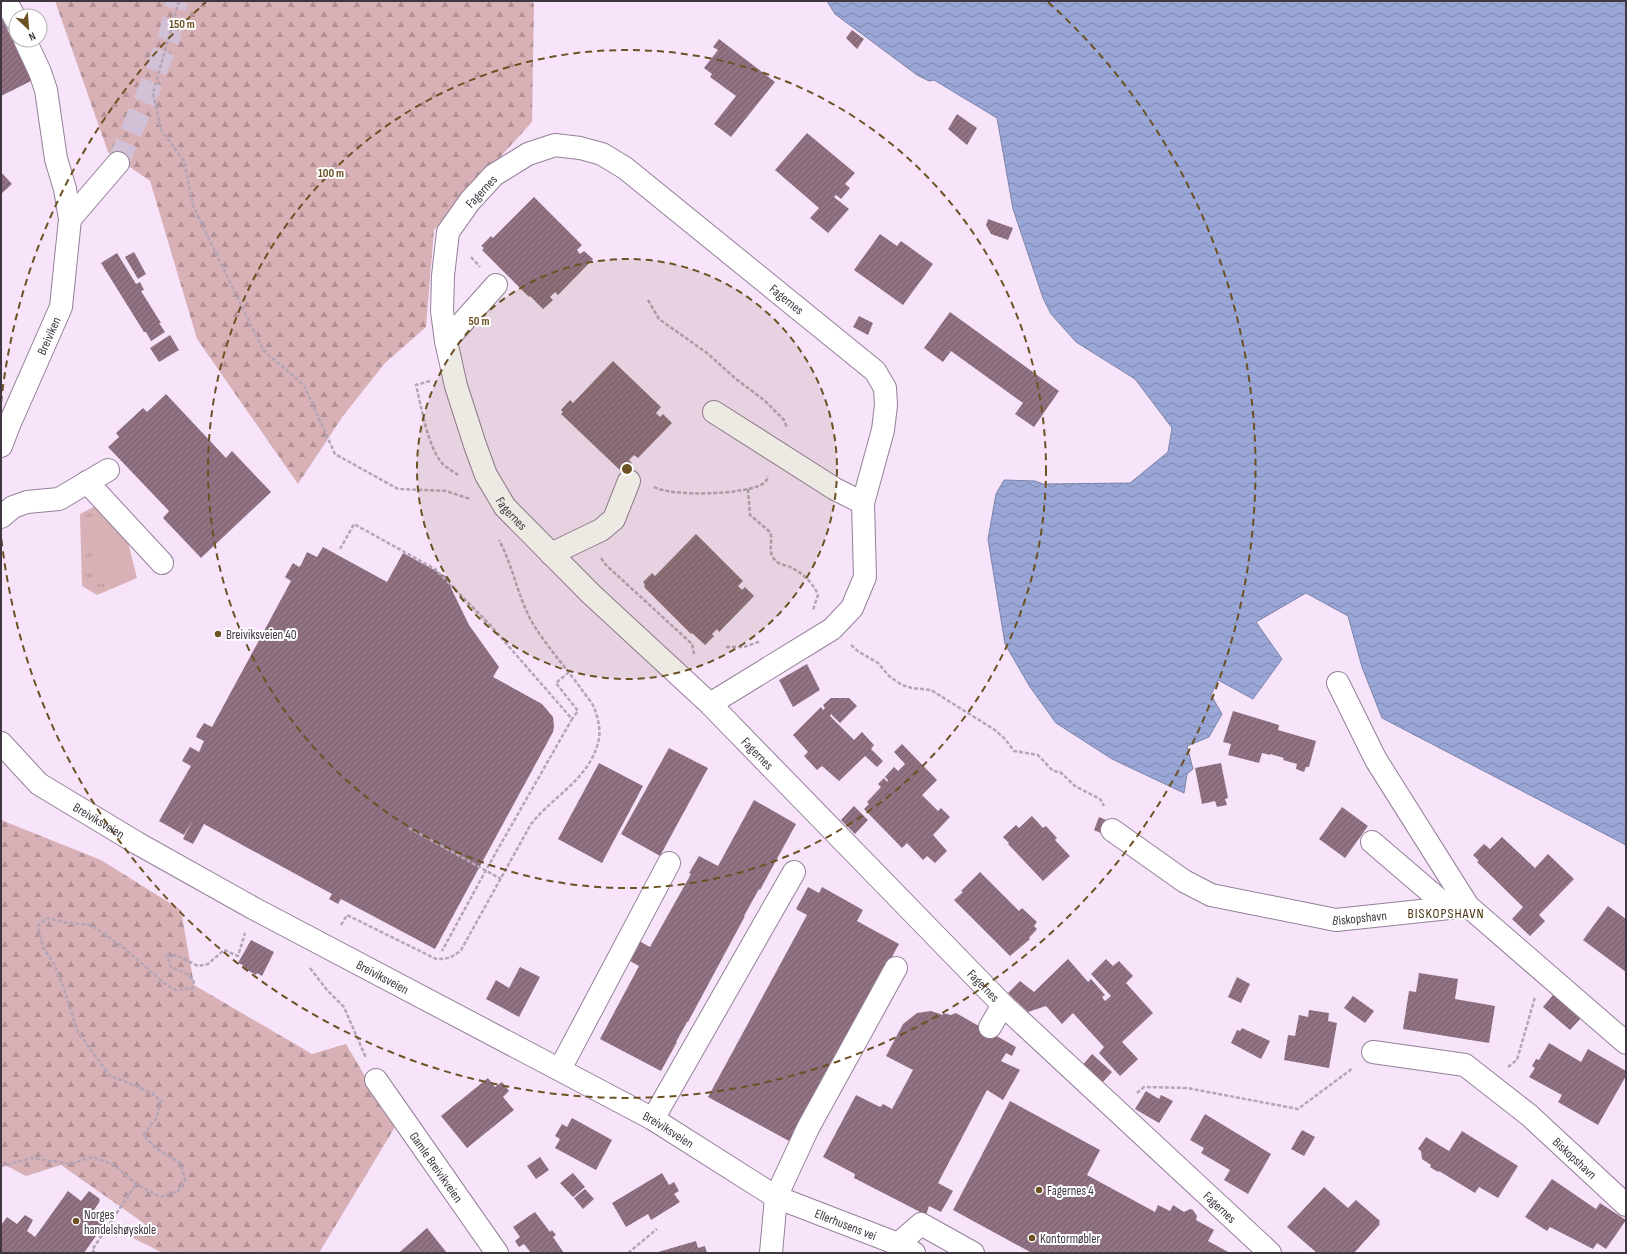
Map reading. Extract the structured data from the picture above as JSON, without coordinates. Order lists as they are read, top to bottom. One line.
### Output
{"streets":{"street":["Fagernes","Breiviken","Breiviksveien","Biskopshavn","Gamle Breivikveien","Ellerhusens vei"]},"crossings":[["Breiviksveien","Ellerhusens vei"]],"districts":["BISKOPSHAVN"],"places":["Breiviksveien 40","Fagernes 4","Norges handelshøyskole","Kontormøbler"],"north":"bottom right","rings":["150 m","100 m","50 m"]}
